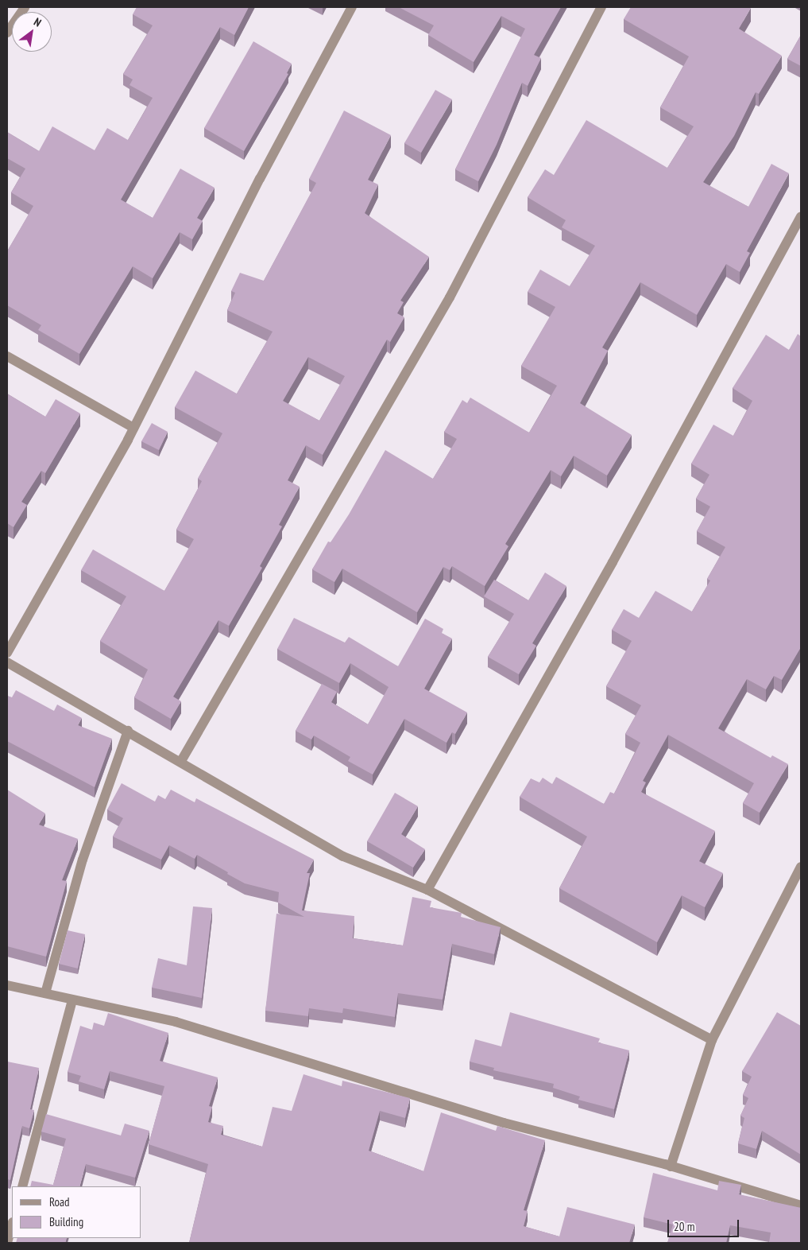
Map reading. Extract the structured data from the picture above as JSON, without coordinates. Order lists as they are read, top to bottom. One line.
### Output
{"legend":["Road","Building"],"scale_bar":"20 m","north":"top right"}
